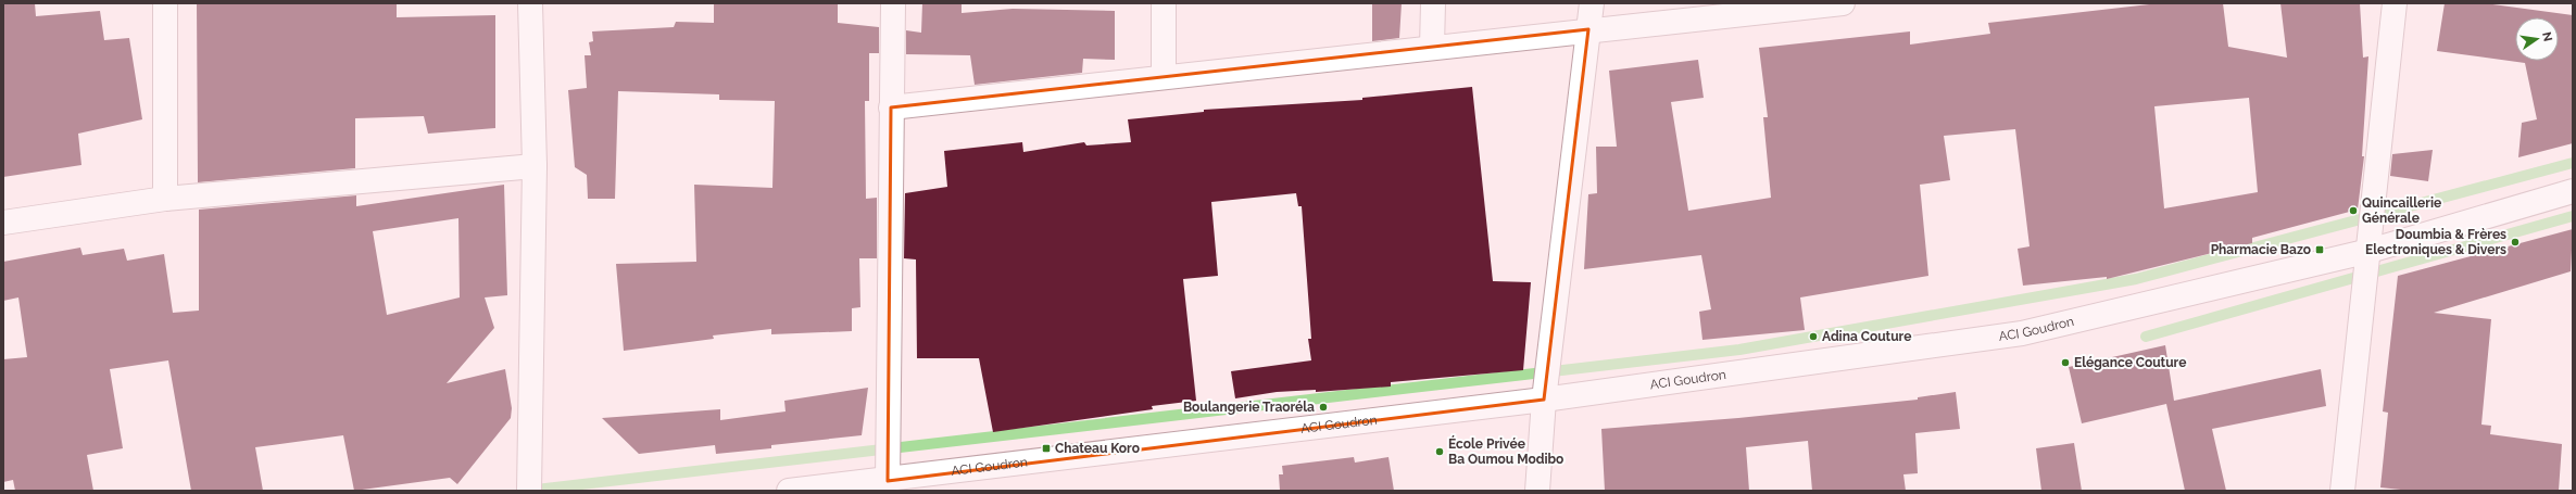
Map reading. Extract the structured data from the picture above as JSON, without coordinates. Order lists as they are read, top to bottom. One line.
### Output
{"streets":{"street":["ACI Goudron"]},"places":{"other":["Quincaillerie Générale","Doumbia & Frères Electroniques & Divers","Adina Couture","Elégance Couture","Boulangerie Traoréla","École Privée Ba Oumou Modibo"],"transit":["Pharmacie Bazo","Chateau Koro"]},"north":"right"}
